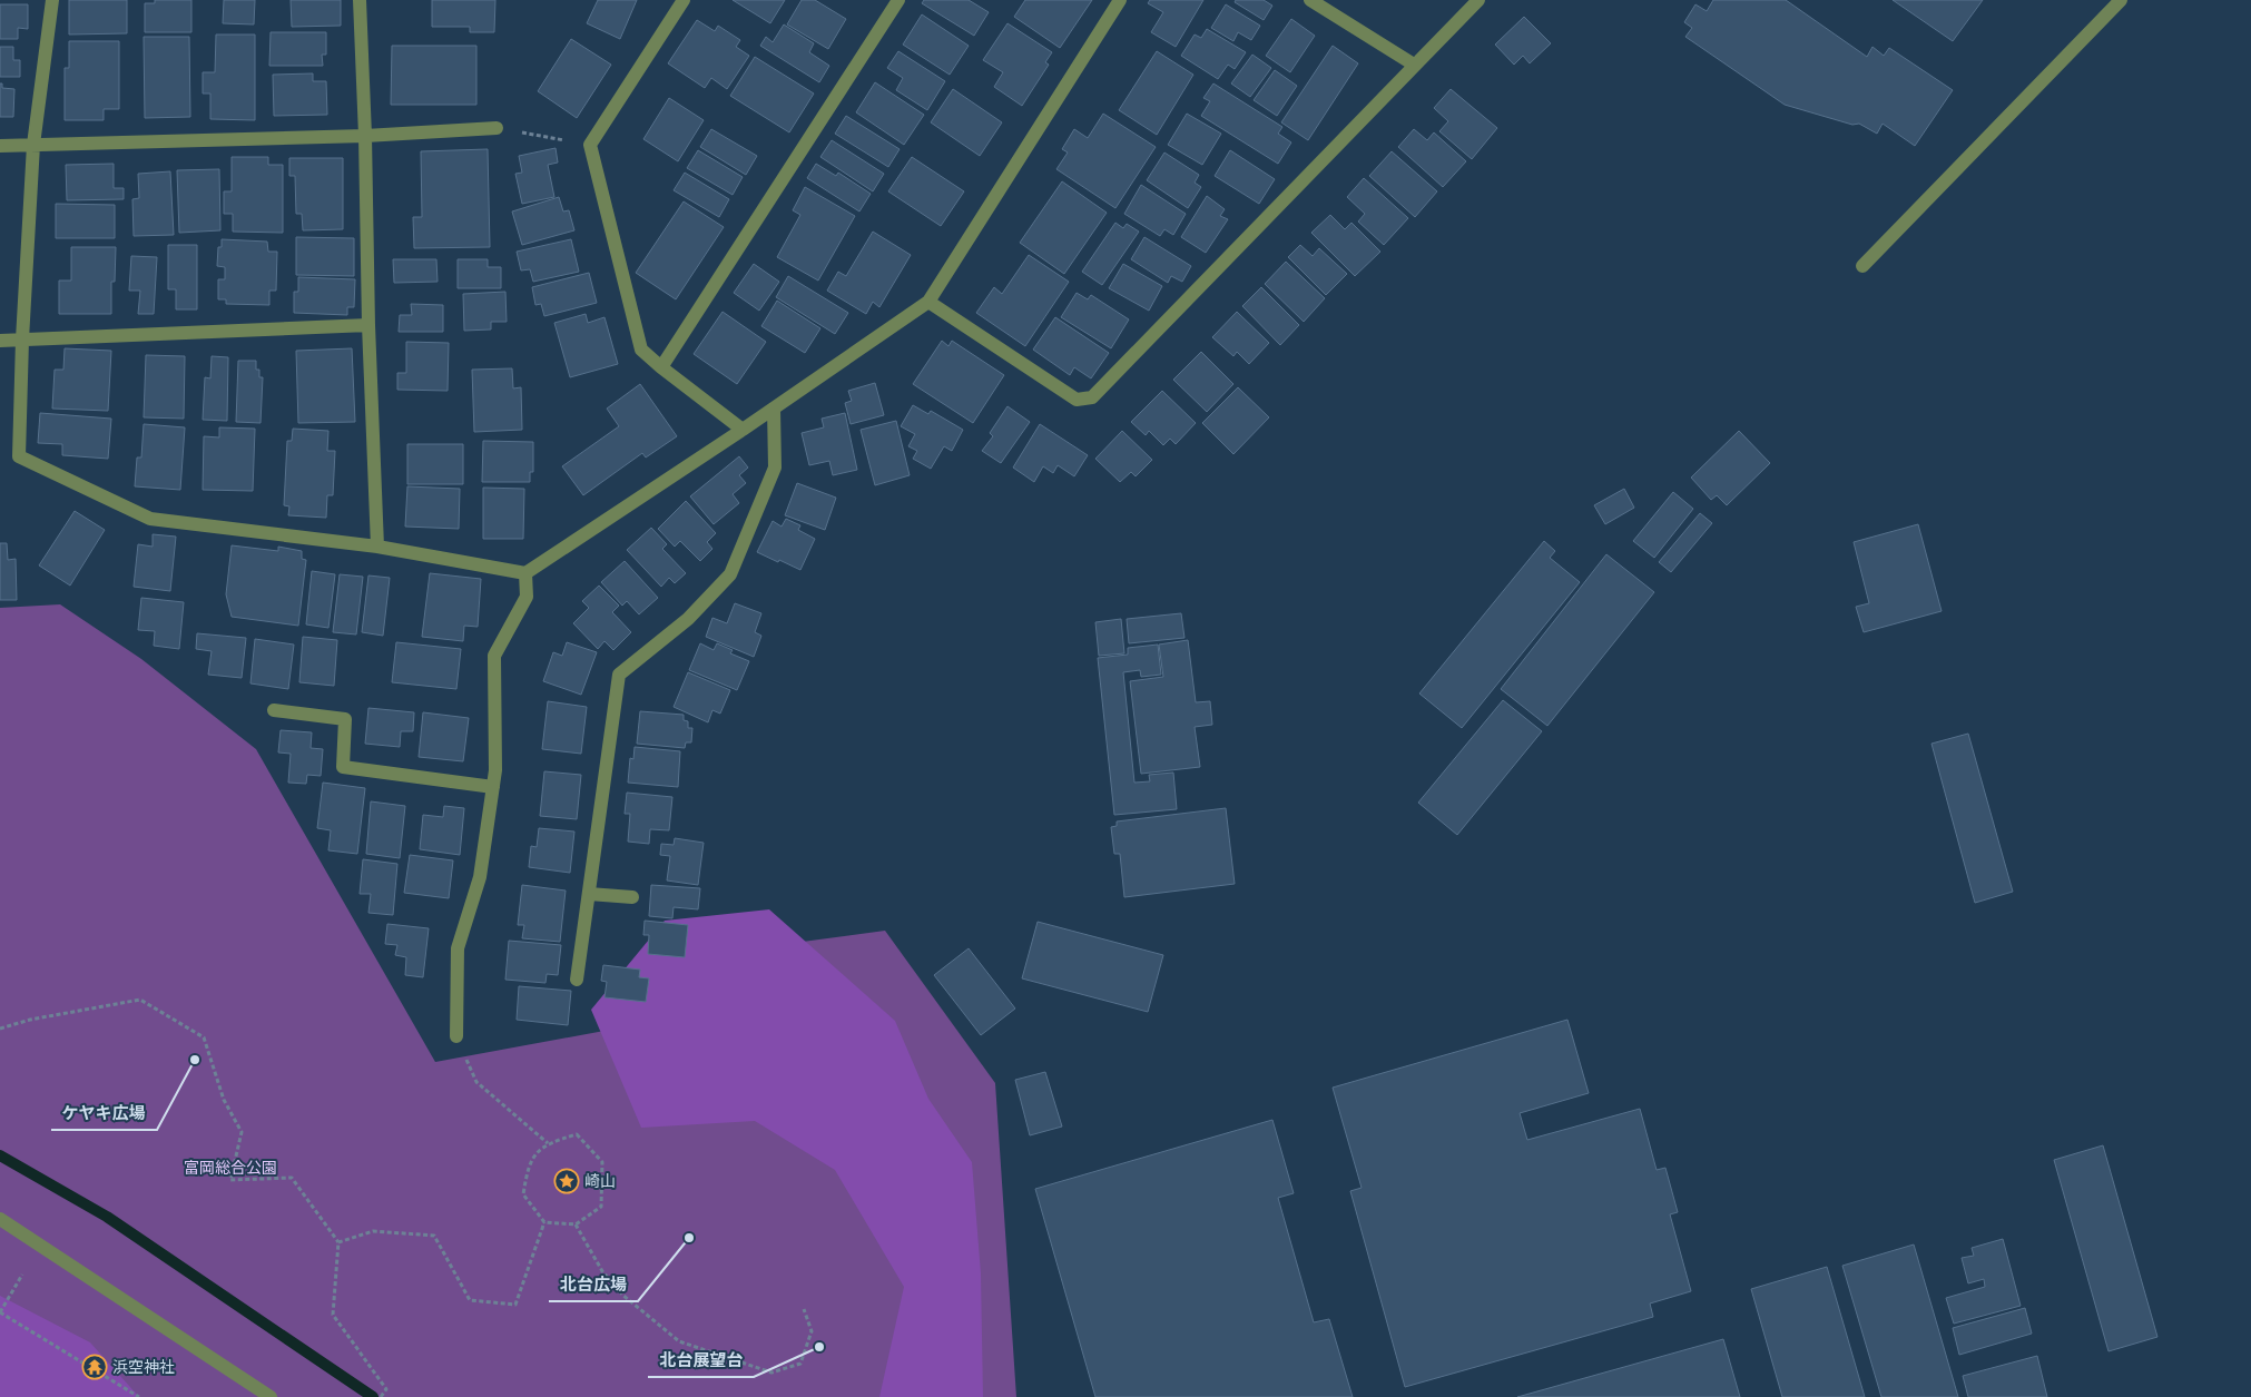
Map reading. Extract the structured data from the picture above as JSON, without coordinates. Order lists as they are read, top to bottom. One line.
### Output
{"parks":["富岡総合公園"],"places":{"other":["ケヤキ広場","北台広場","北台展望台"],"place":["崎山"],"temple":["浜空神社"]}}
